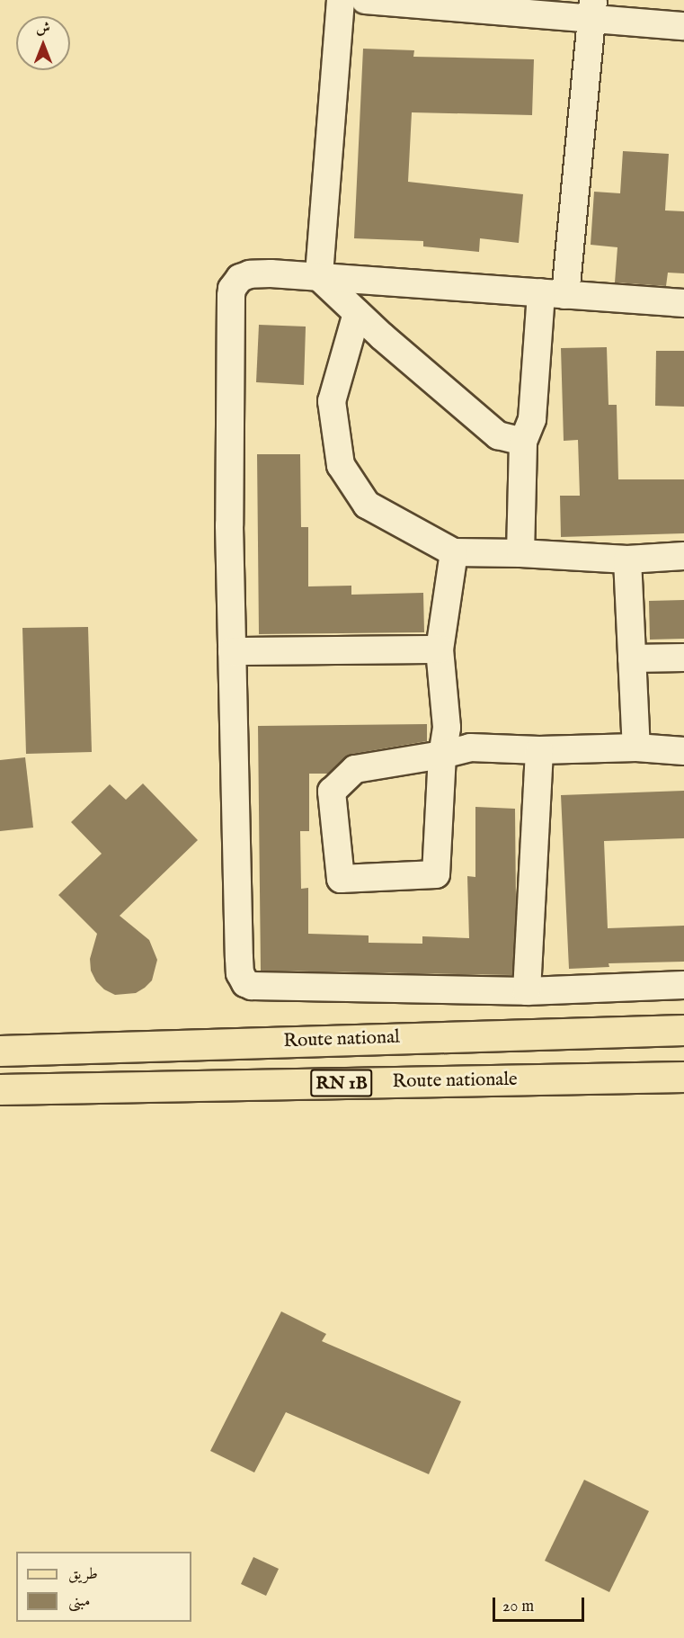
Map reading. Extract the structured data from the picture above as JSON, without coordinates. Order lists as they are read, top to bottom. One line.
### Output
{"streets":{"main road":["Route national","Route nationale","RN 1B"]},"legend":["طريق","مبنى"],"scale_bar":"20 m","north":"top"}
